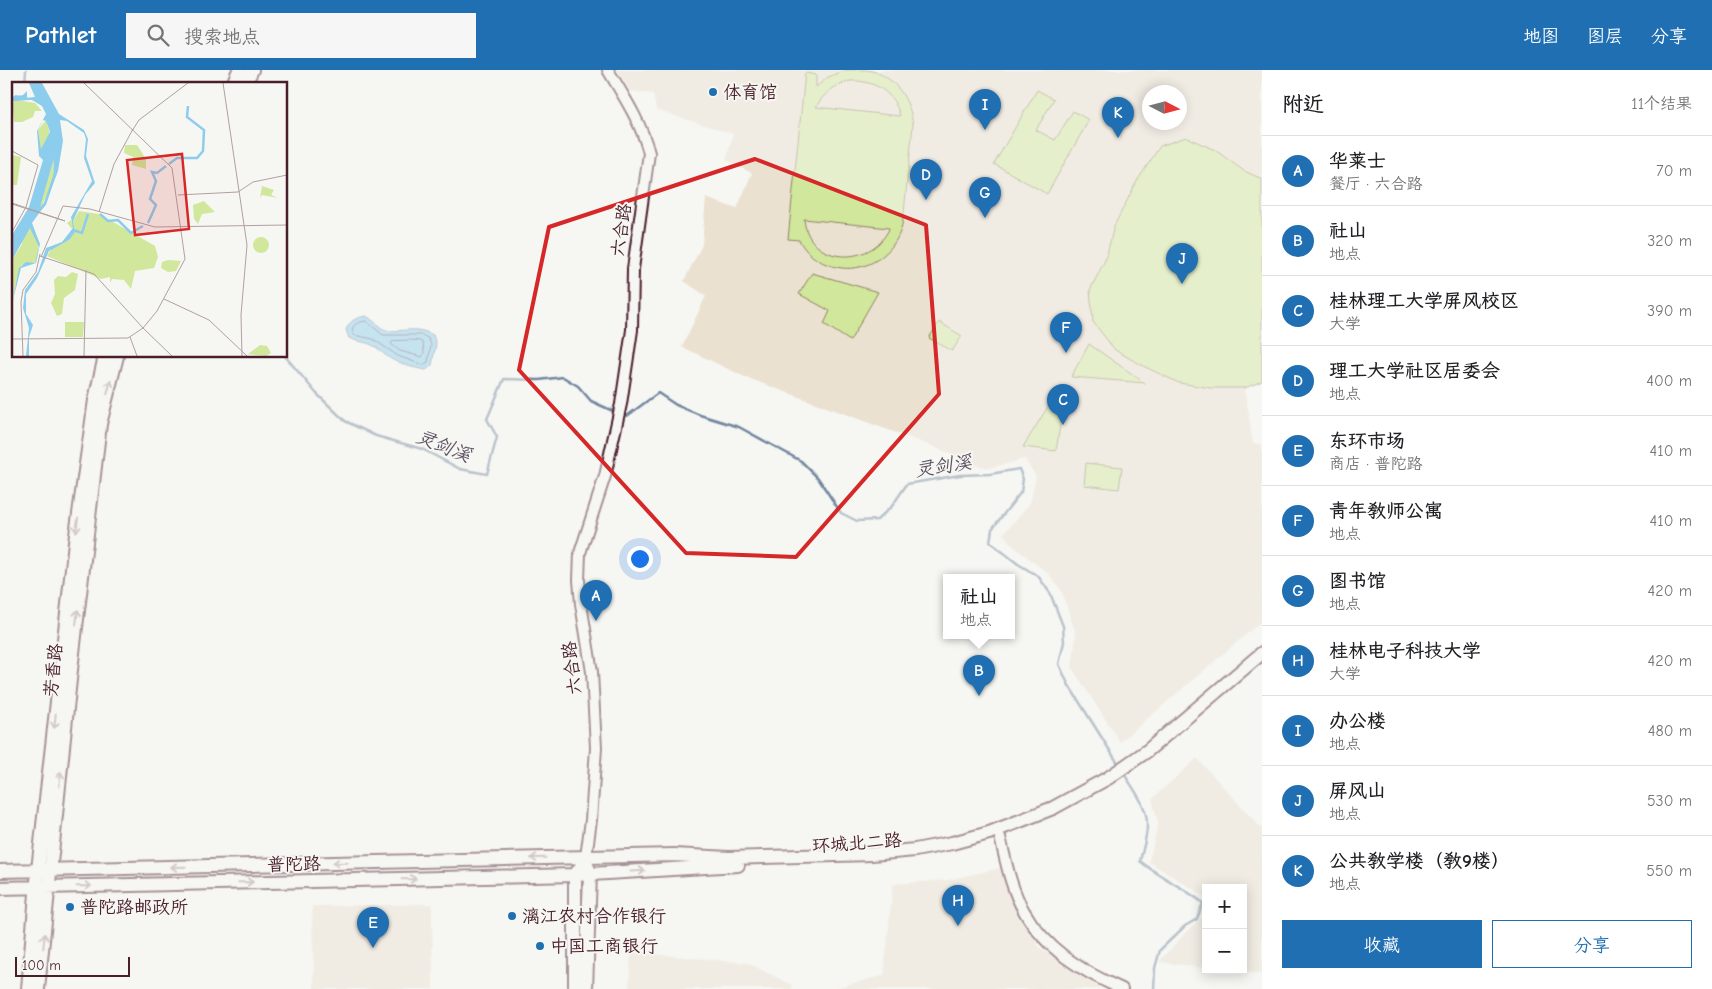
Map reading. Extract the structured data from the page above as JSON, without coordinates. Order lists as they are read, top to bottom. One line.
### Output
{"streets":{"main road":["芳香路","环城北二路","普陀路"],"street":["六合路"]},"crossings":[["六合路","环城北二路"],["六合路","普陀路"],["芳香路","普陀路"],["环城北二路","普陀路"]],"water":["灵剑溪"],"places":["体育馆","普陀路邮政所","漓江农村合作银行","中国工商银行"],"scale_bar":"100 m","north":"right","page":{"header":"Pathlet","search":"搜索地点","nav":["地图","图层","分享"],"heading":["附近","11个结果"],"pins":["I","K","D","G","J","F","C","A","B","H","E"],"list":[{"mark":"A","name":"华莱士","note":"餐厅 · 六合路","value":"70 m"},{"mark":"B","name":"社山","note":"地点","value":"320 m"},{"mark":"C","name":"桂林理工大学屏风校区","note":"大学","value":"390 m"},{"mark":"D","name":"理工大学社区居委会","note":"地点","value":"400 m"},{"mark":"E","name":"东环市场","note":"商店 · 普陀路","value":"410 m"},{"mark":"F","name":"青年教师公寓","note":"地点","value":"410 m"},{"mark":"G","name":"图书馆","note":"地点","value":"420 m"},{"mark":"H","name":"桂林电子科技大学","note":"大学","value":"420 m"},{"mark":"I","name":"办公楼","note":"地点","value":"480 m"},{"mark":"J","name":"屏风山","note":"地点","value":"530 m"},{"mark":"K","name":"公共教学楼（教9楼）","note":"地点","value":"550 m"}],"popup":["社山","地点"],"map_buttons":["+","−"],"buttons":["收藏","分享"],"scale":"100 m"}}
